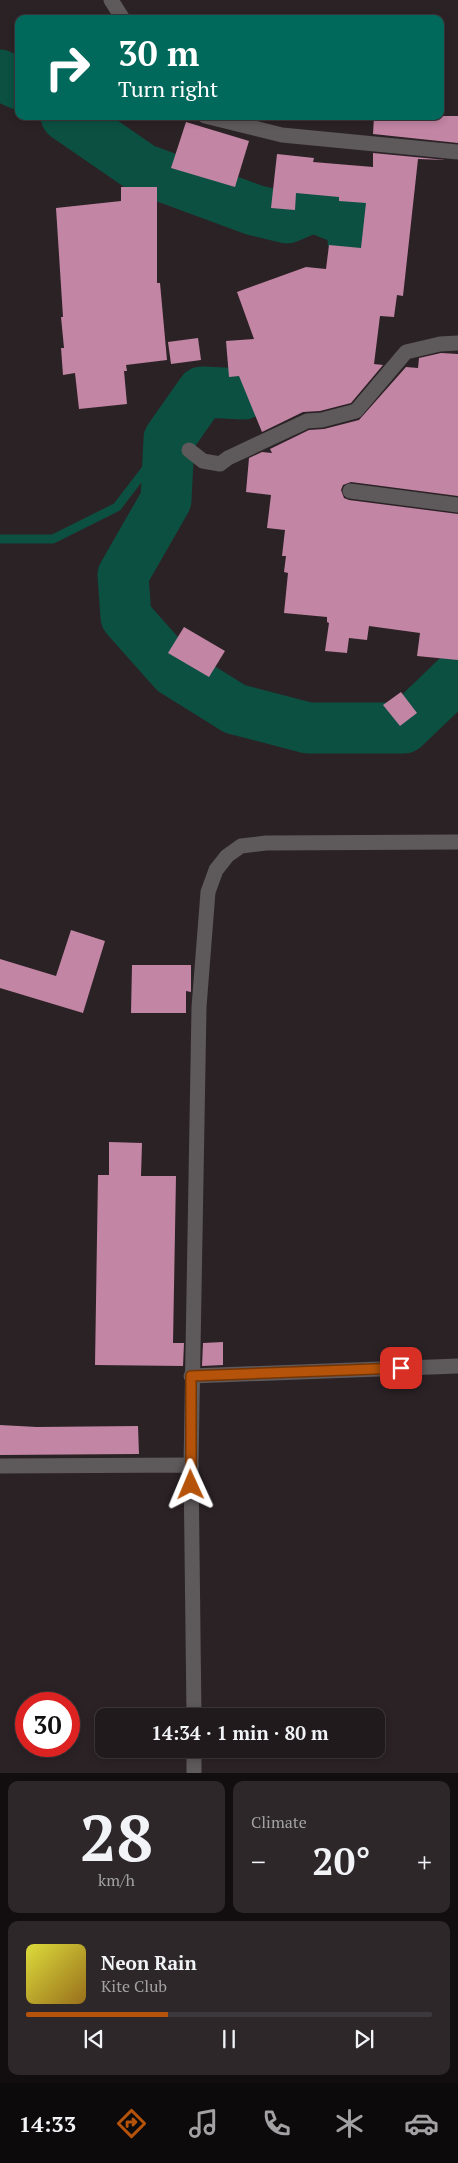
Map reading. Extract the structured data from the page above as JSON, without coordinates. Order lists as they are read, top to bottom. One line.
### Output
{"page":{"turn":["30 m","Turn right"],"limit":"30","trip":"14:34 · 1 min · 80 m","tile":[["28","km/h"],"Climate"],"heat":["−","20°","+"],"song":["Neon Rain","Kite Club"],"tabs":"14:33"}}
